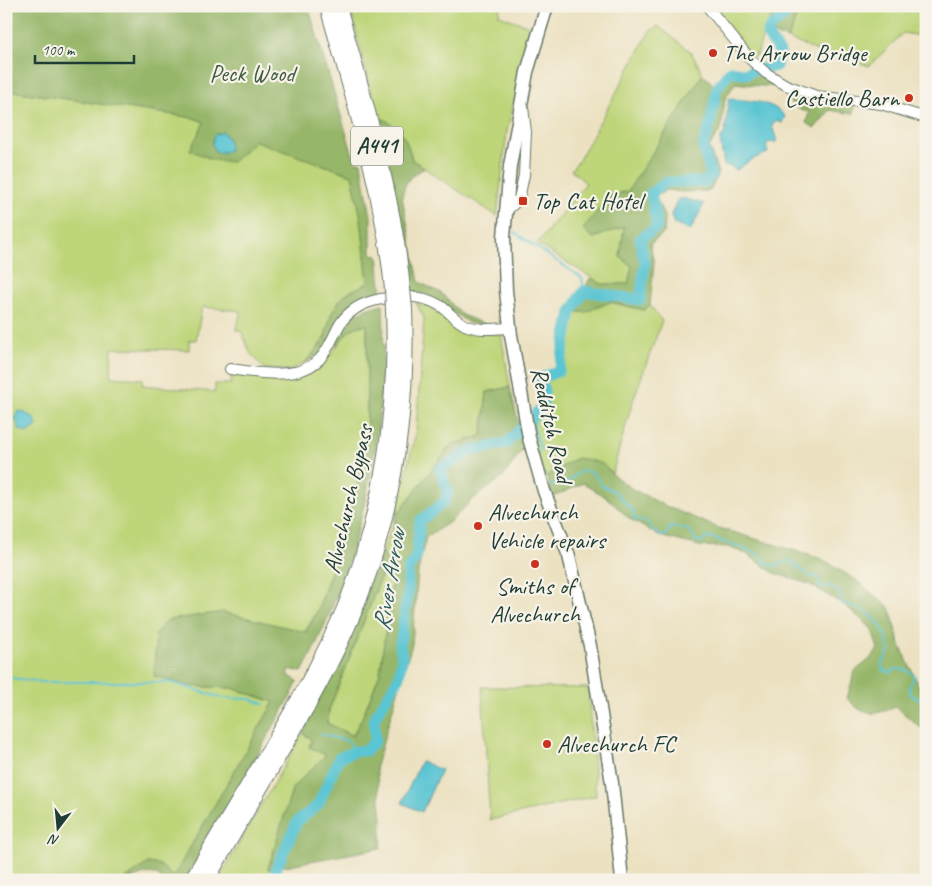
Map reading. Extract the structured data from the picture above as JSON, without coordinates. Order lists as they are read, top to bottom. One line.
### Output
{"streets":{"highway":["A441","Alvechurch Bypass"],"main road":["Redditch Road"]},"water":["River Arrow"],"parks":["Peck Wood"],"places":{"other":["The Arrow Bridge","Castiello Barn","Alvechurch Vehicle repairs","Smiths of Alvechurch","Alvechurch FC"],"transit":["Top Cat Hotel"]},"scale_bar":"100 m","north":"bottom"}
